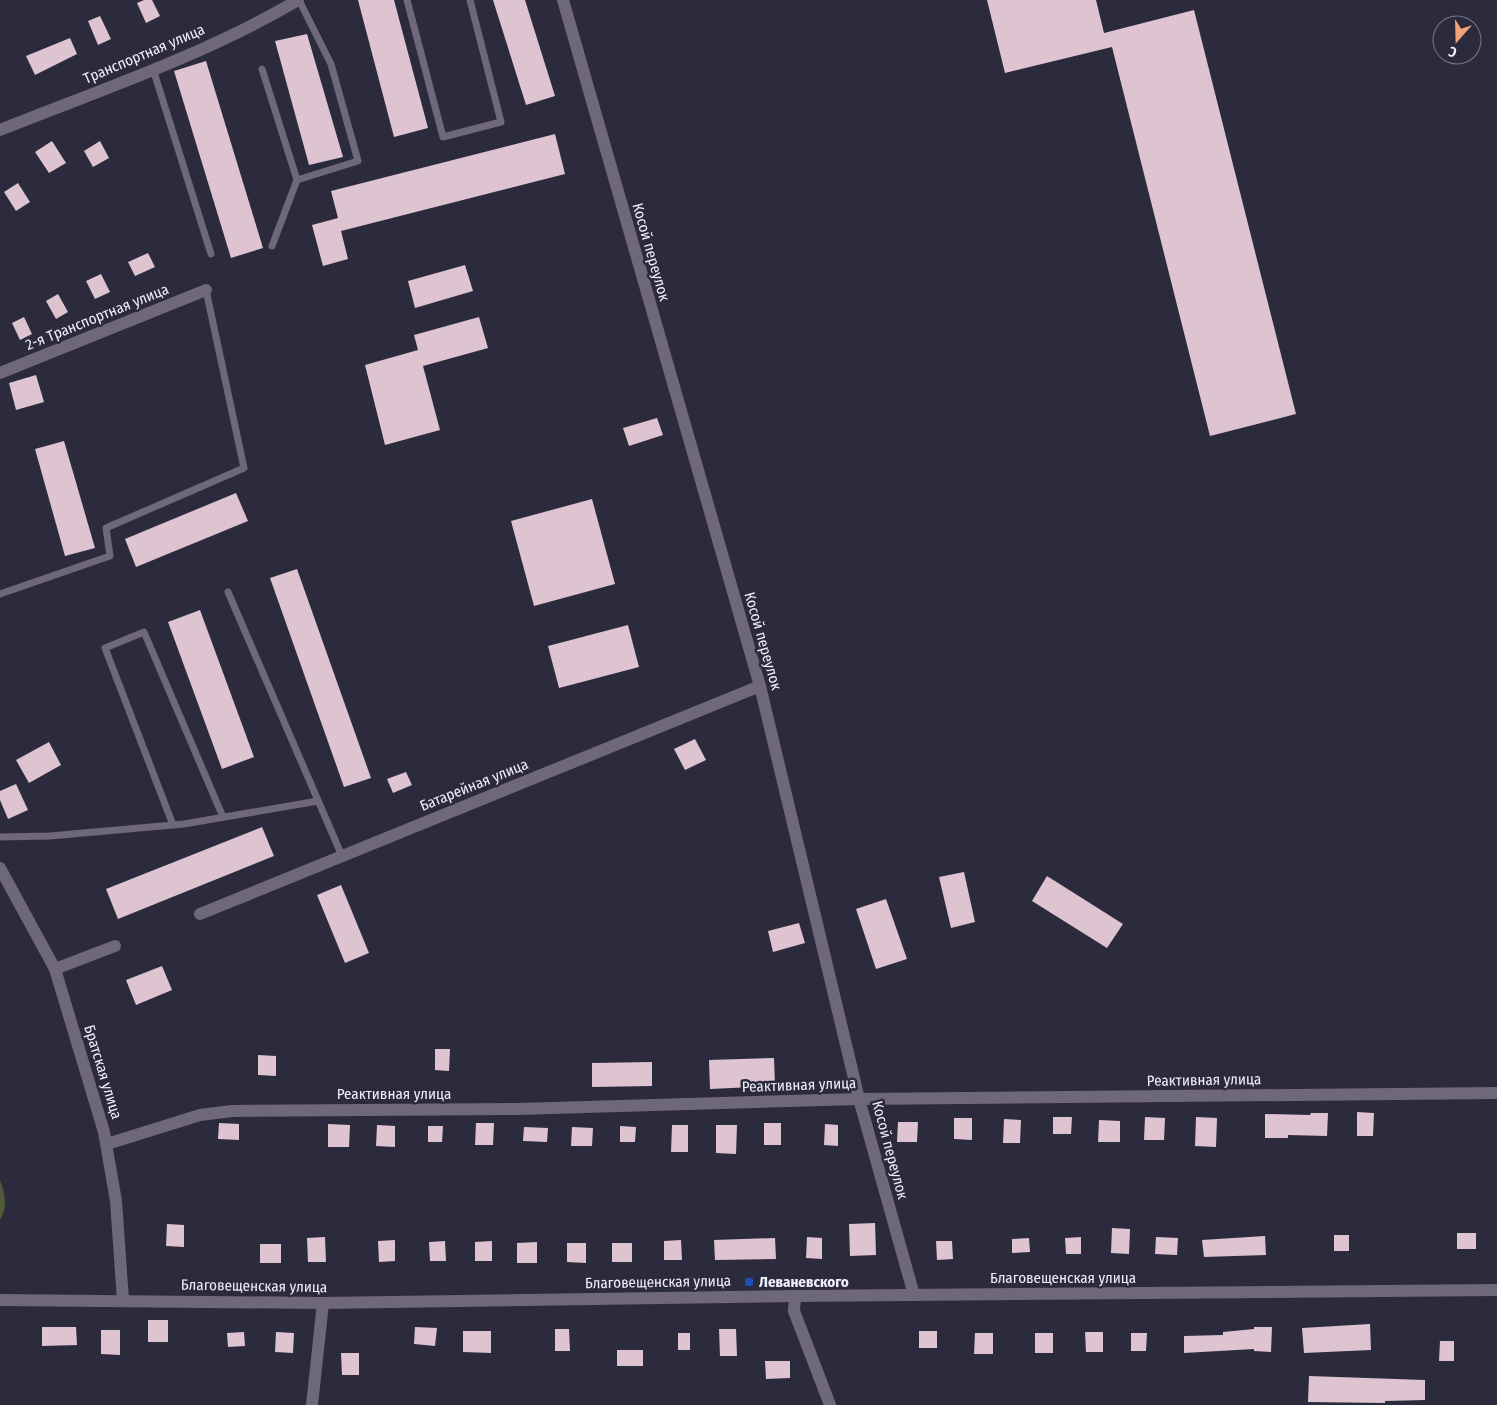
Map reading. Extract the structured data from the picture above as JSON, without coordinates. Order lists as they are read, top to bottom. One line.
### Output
{"streets":{"street":["Транспортная улица","Косой переулок","2-я Транспортная улица","Батарейная улица","Братская улица","Реактивная улица","Благовещенская улица"]},"crossings":[["Косой переулок","Батарейная улица"],["Косой переулок","Реактивная улица"],["Косой переулок","Благовещенская улица"],["Братская улица","Реактивная улица"],["Братская улица","Благовещенская улица"]],"places":{"transit":["Леваневского"]},"north":"bottom"}
